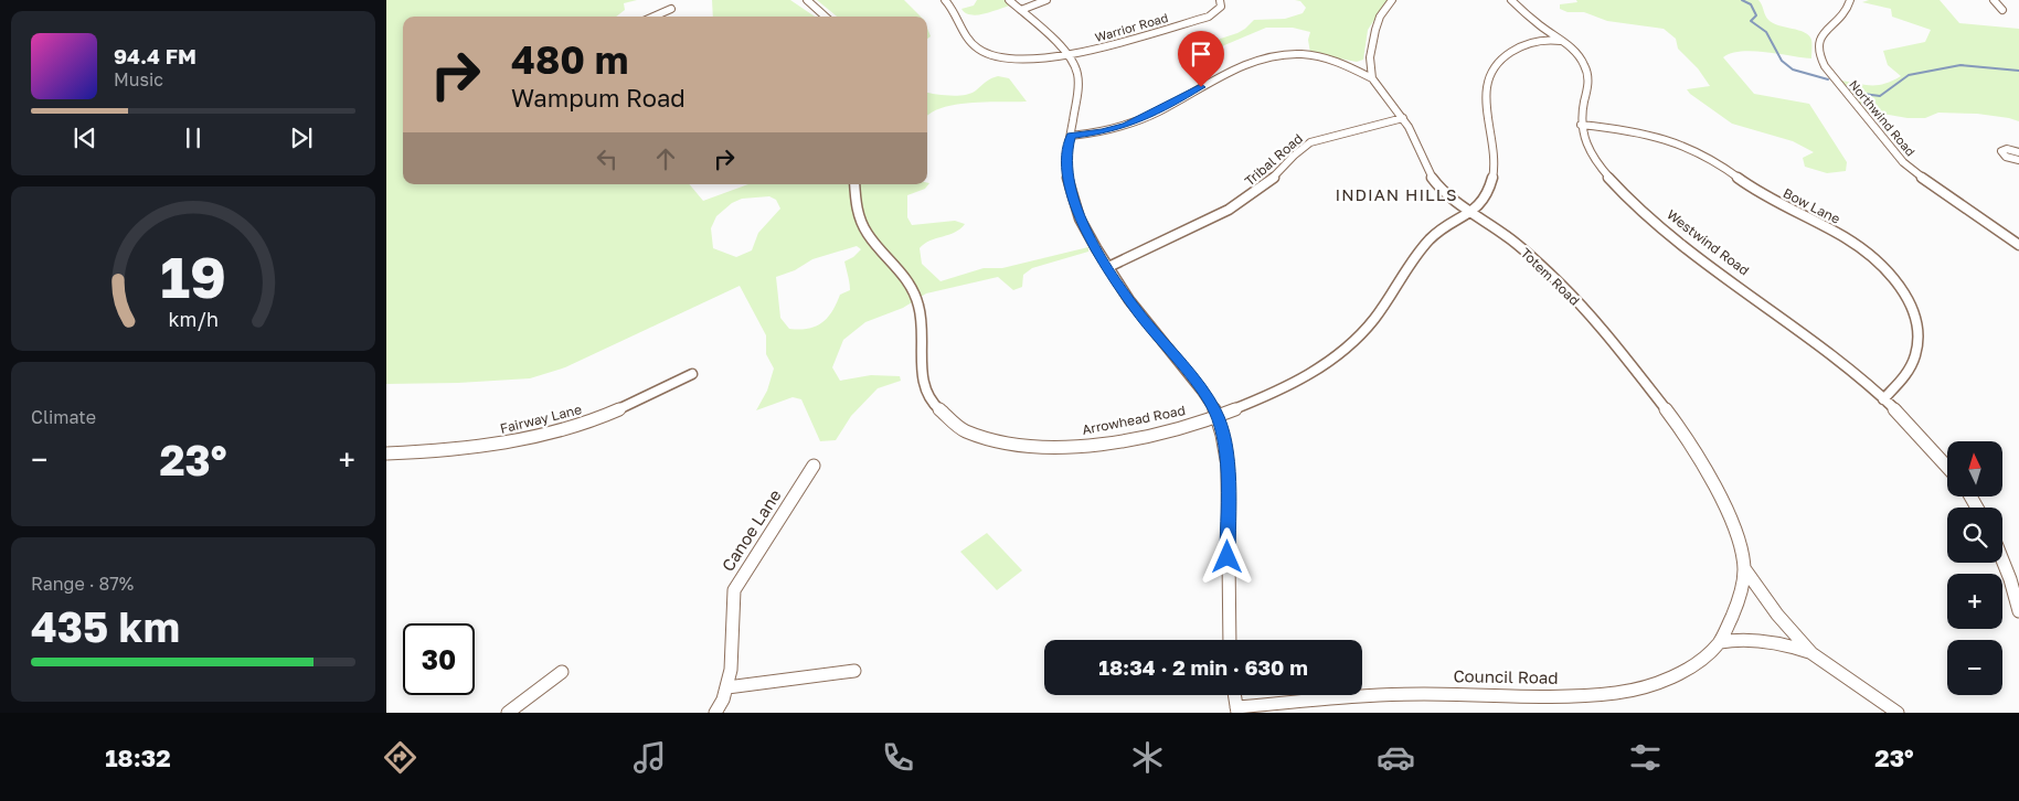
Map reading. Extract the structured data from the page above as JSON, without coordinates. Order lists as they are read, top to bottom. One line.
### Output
{"streets":{"street":["Warrior Road","Northwind Road","Tribal Road","Bow Lane","Westwind Road","Totem Road","Fairway Lane","Arrowhead Road","Canoe Lane","Council Road"]},"crossings":[["Tribal Road","Totem Road"],["Bow Lane","Westwind Road"],["Westwind Road","Arrowhead Road"],["Totem Road","Arrowhead Road"],["Totem Road","Council Road"]],"districts":["INDIAN HILLS"],"north":"top","page":{"turn":["480 m","Wampum Road"],"song":["94.4 FM","Music"],"tile":["Climate",["Range · 87%","435 km"]],"heat":["−","23°","+"],"map_buttons":["+","−"],"limit":"30","trip":"18:34 · 2 min · 630 m","tabs":["18:32","23°"],"gauge":["19","km/h"]}}
